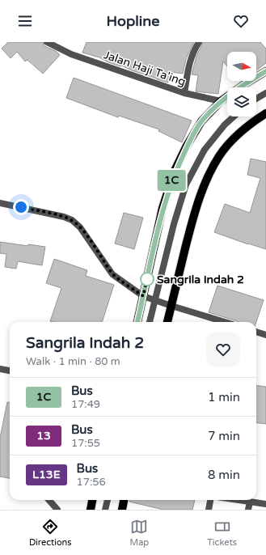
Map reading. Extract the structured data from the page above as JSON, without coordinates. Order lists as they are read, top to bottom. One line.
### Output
{"streets":{"street":["Jalan Haji Ta'ing"]},"places":["Sangrila Indah 2"],"lines":["bus line 1C"],"north":"right","page":{"header":"Hopline","on_map":"1C","heading":["Sangrila Indah 2","Walk · 1 min · 80 m"],"list":[{"mark":"1C","name":"Bus","note":"17:49","value":"1 min"},{"mark":"13","name":"Bus","note":"17:55","value":"7 min"},{"mark":"L13E","name":"Bus","note":"17:56","value":"8 min"}],"tabs":["Directions","Map","Tickets"]}}
